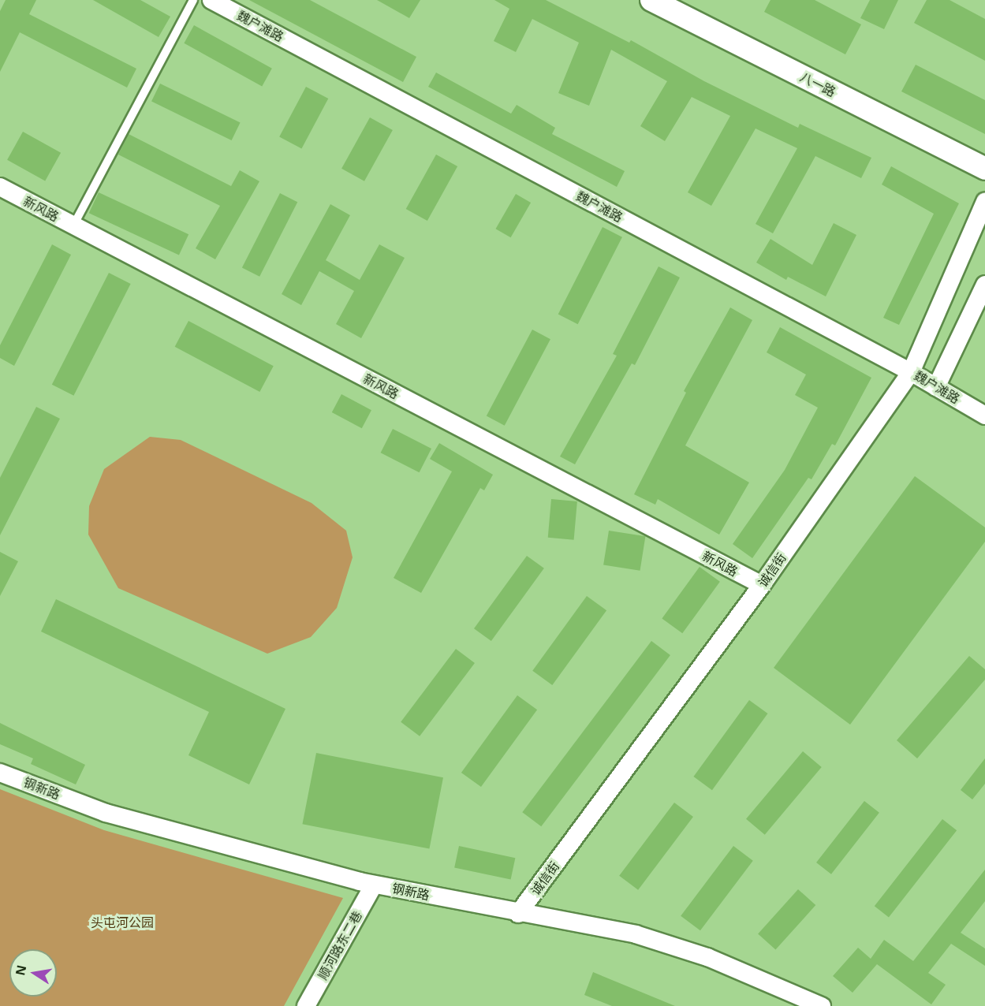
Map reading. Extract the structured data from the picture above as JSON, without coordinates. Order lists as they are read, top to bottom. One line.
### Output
{"streets":{"street":["魏户滩路","八一路","新风路","诚信街","钢新路","顺河路东二巷"]},"crossings":[["魏户滩路","诚信街"],["新风路","诚信街"],["诚信街","钢新路"],["钢新路","顺河路东二巷"]],"parks":["头屯河公园"],"north":"left"}
